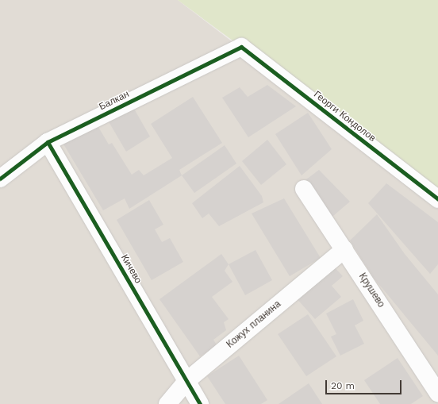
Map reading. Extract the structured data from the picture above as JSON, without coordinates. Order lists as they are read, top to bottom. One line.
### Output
{"streets":{"street":["Балкан","Георги Кондолов","Кичево","Крушево","Кожух планина"]},"crossings":[["Балкан","Георги Кондолов"],["Балкан","Кичево"],["Кичево","Кожух планина"],["Крушево","Кожух планина"]],"scale_bar":"20 m"}
